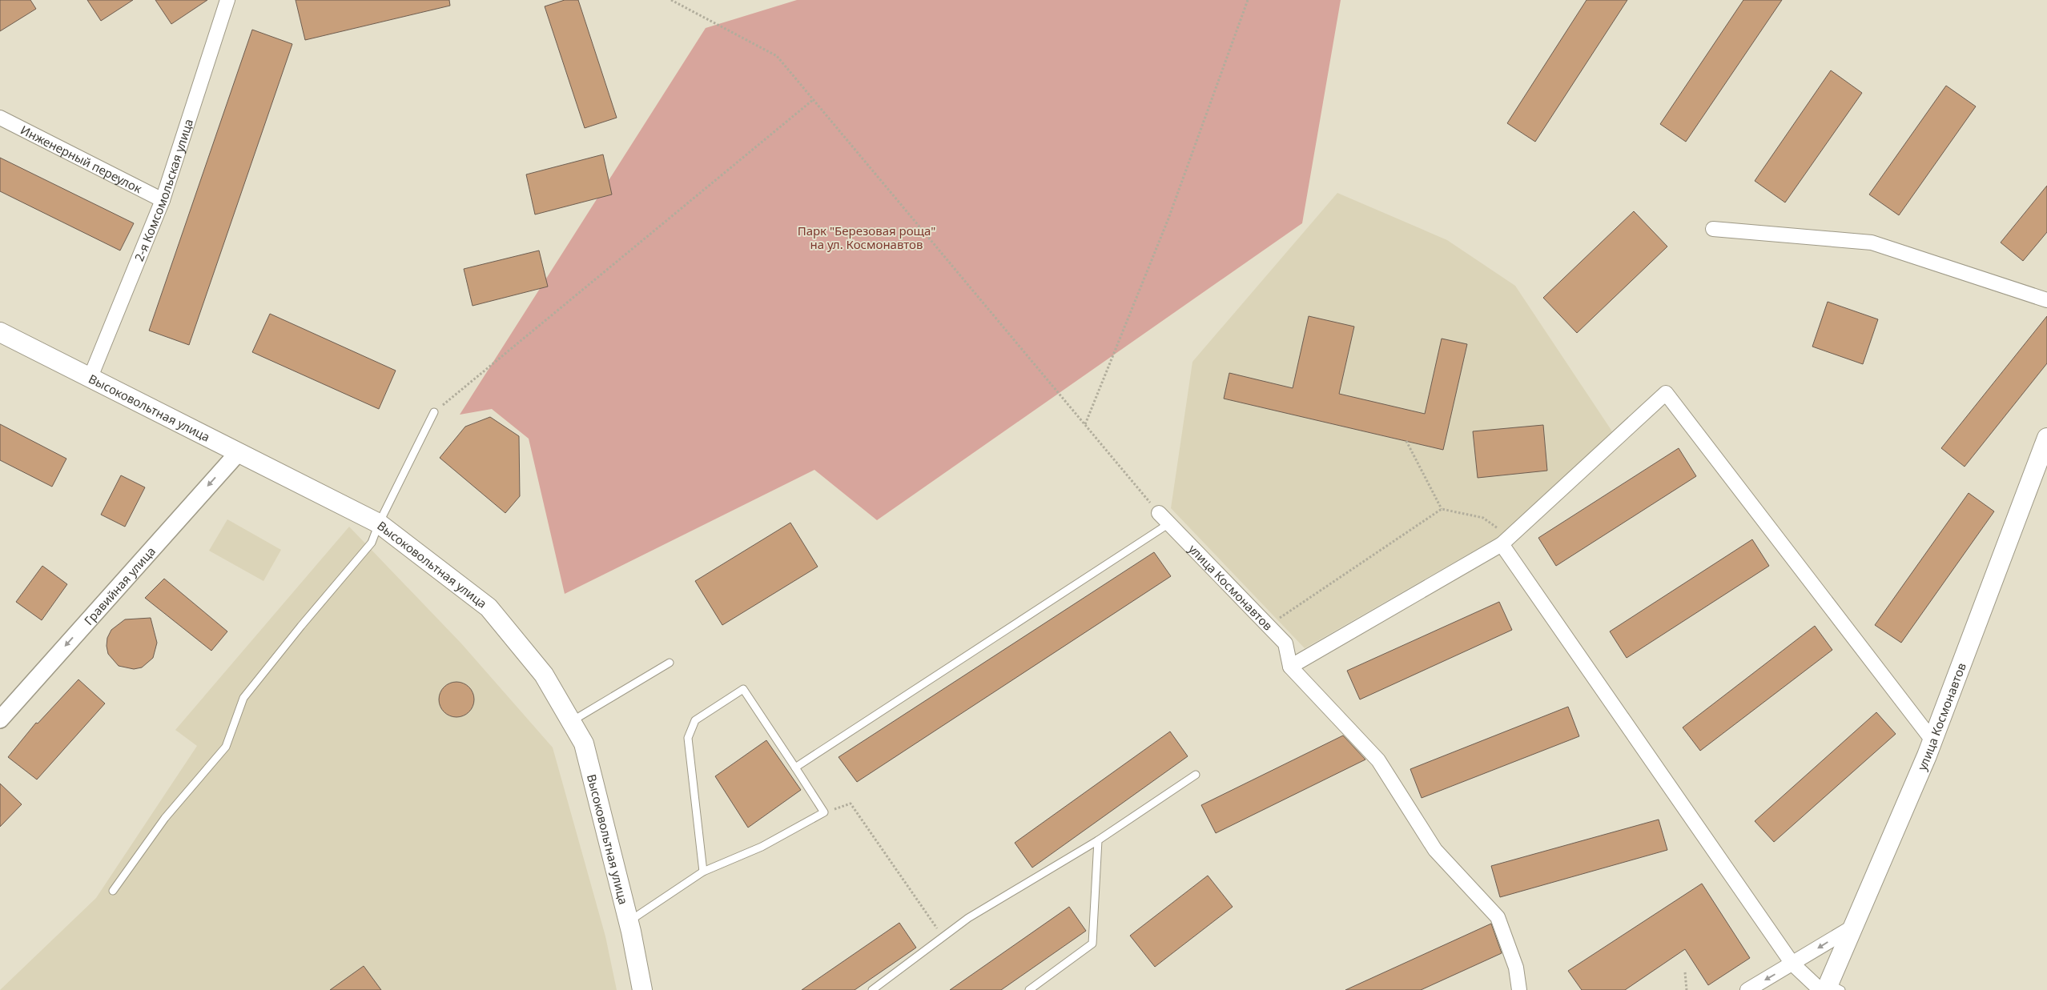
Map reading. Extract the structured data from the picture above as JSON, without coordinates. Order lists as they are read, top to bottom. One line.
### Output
{"streets":{"main road":["Высоковольтная улица","улица Космонавтов"],"street":["Инженерный переулок","2-я Комсомольская улица","Гравийная улица"]},"crossings":[["Инженерный переулок","2-я Комсомольская улица"],["2-я Комсомольская улица","Высоковольтная улица"],["Высоковольтная улица","Гравийная улица"]],"one_way":["Гравийная улица"],"parks":["Парк \"Березовая роща\" на ул. Космонавтов"]}
